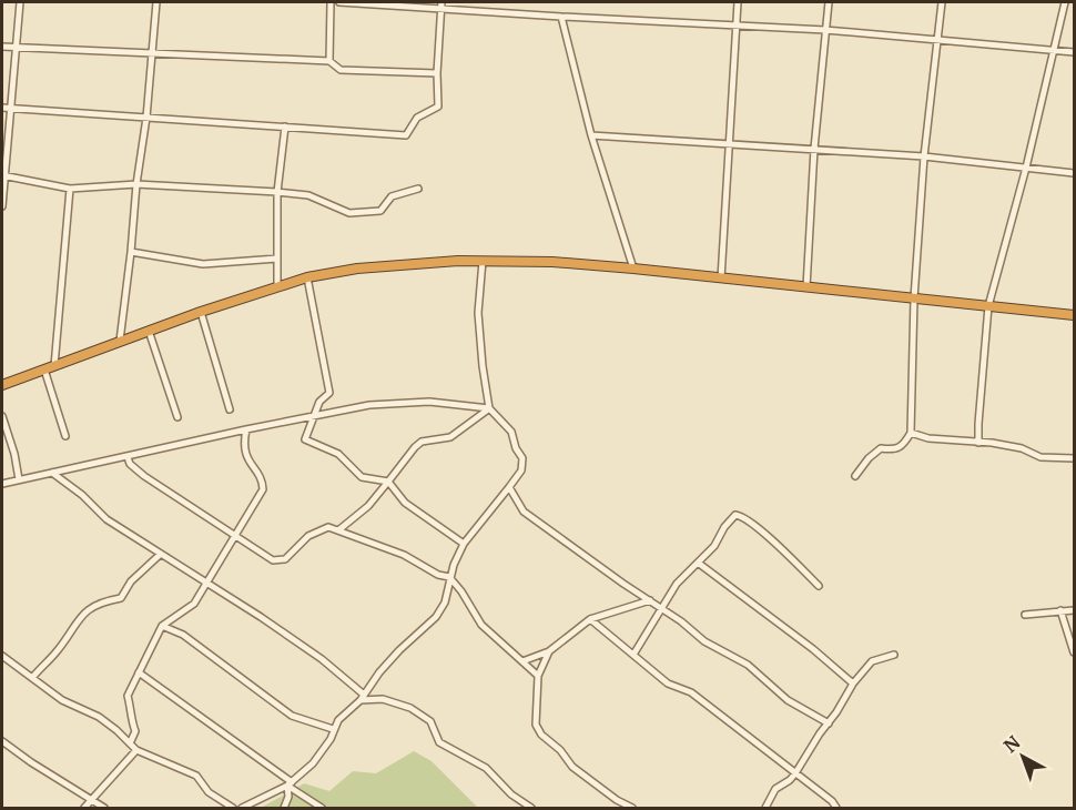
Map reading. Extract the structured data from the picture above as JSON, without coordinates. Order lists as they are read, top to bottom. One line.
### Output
{"north":"top left"}
